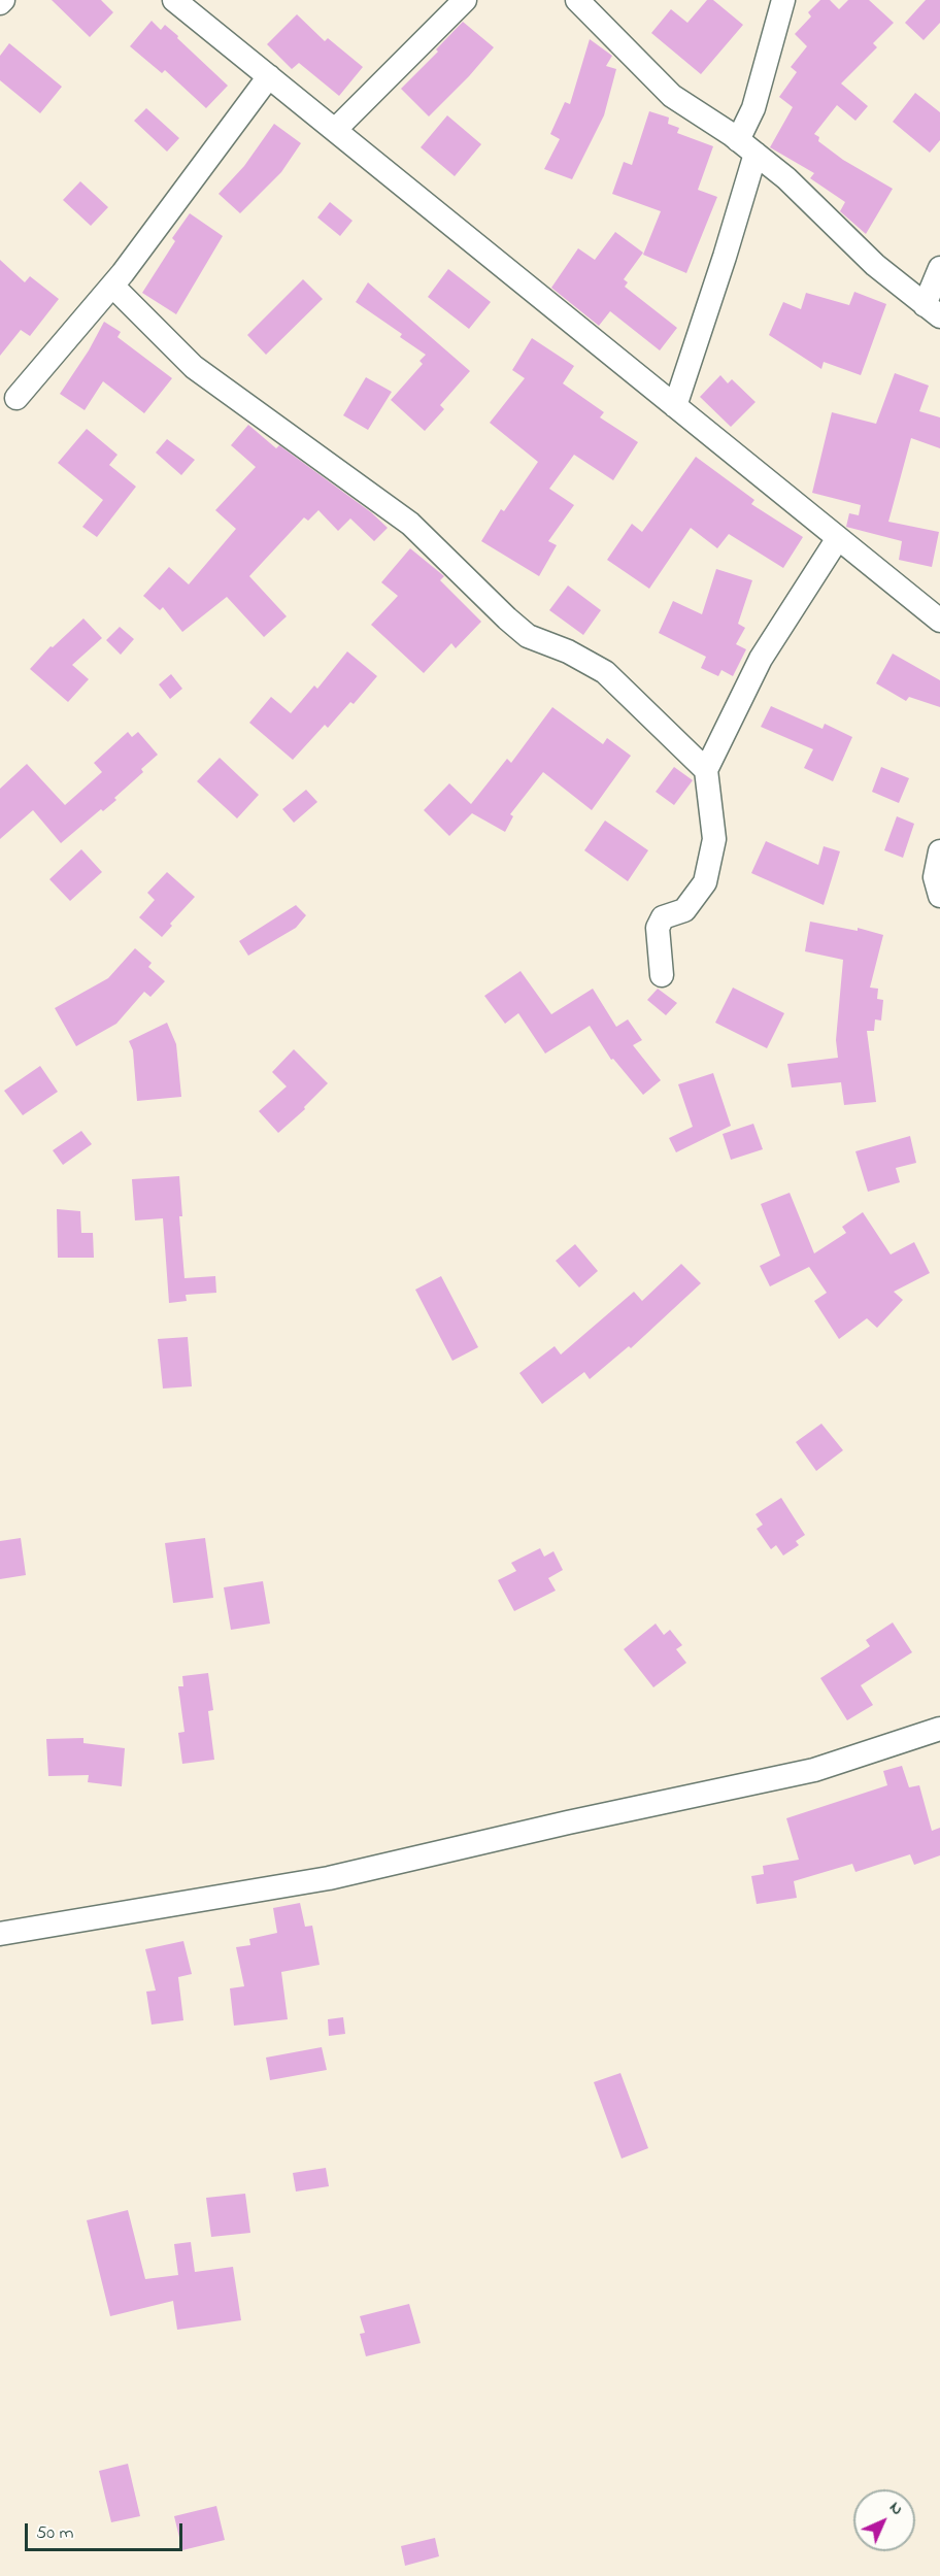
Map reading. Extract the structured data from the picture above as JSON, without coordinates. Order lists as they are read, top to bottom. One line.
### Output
{"scale_bar":"50 m","north":"top right"}
